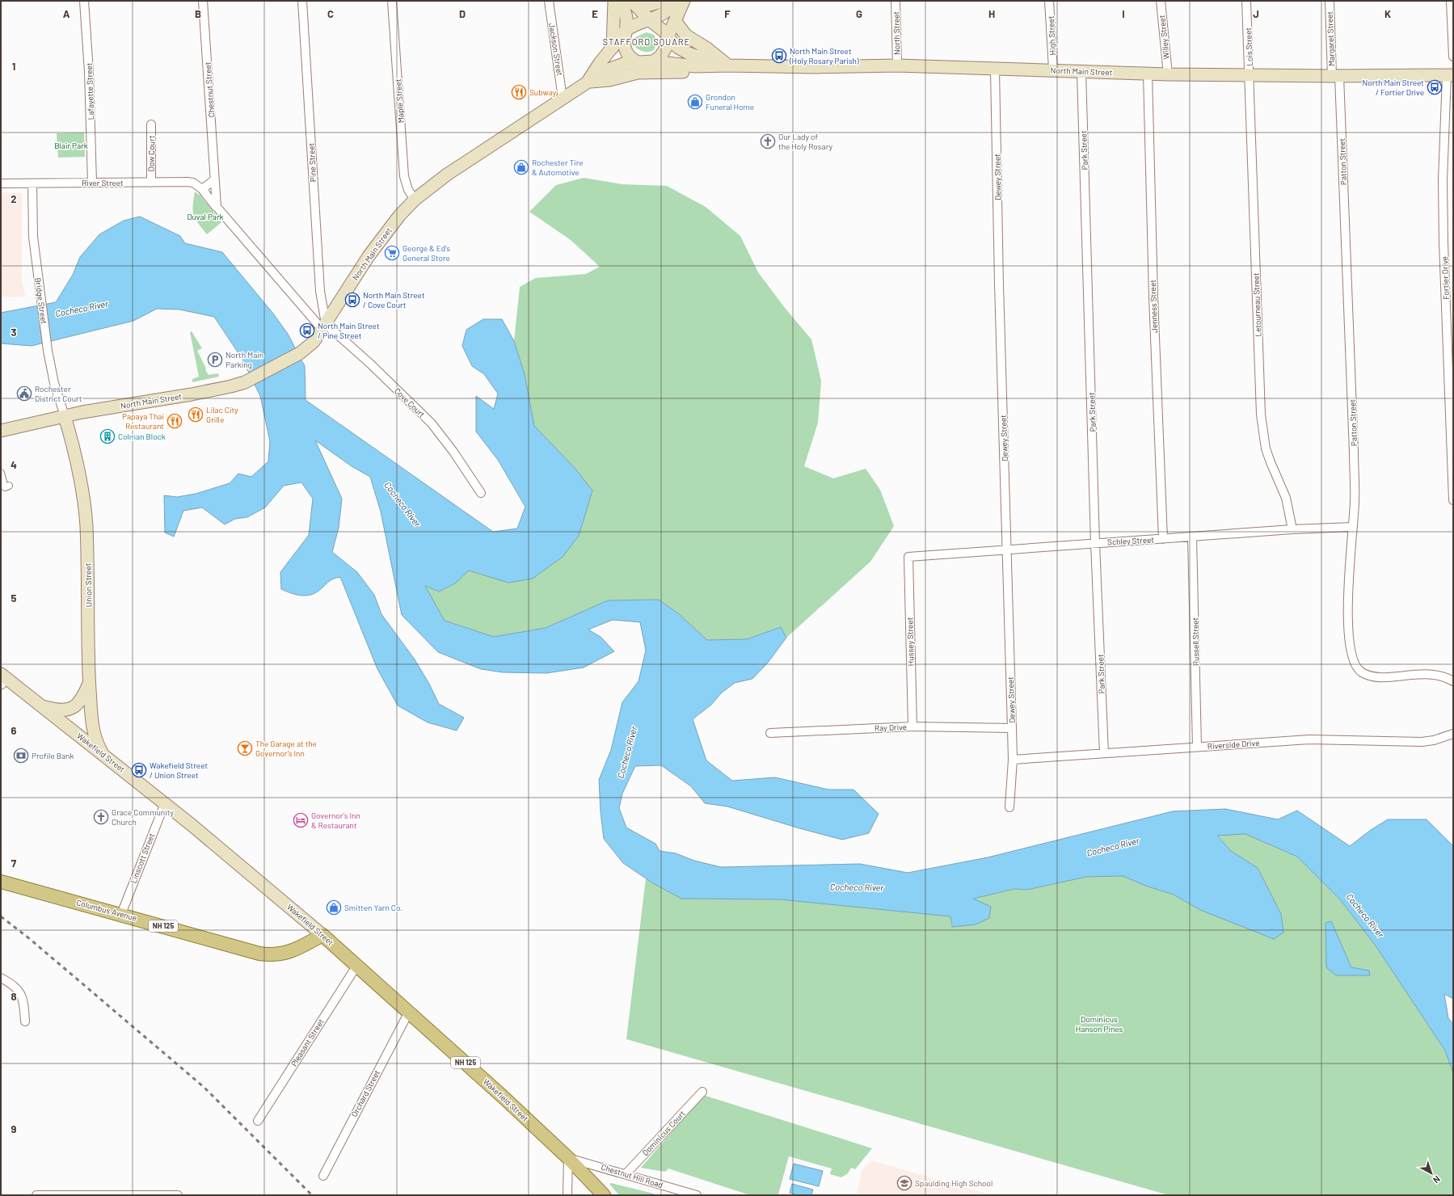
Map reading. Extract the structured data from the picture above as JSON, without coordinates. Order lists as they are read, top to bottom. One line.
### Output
{"streets":{"main road":["North Main Street","Union Street","Wakefield Street","Columbus Avenue","NH 125"],"street":["North Street","High Street","Willey Street","Margaret Street","Lois Street","Jackson Street","Chestnut Street","Lafayette Street","Maple Street","Park Street","Dow Court","Patton Street","Pine Street","Dewey Street","River Street","Fortier Drive","Bridge Street","Letourneau Street","Jenness Street","Cove Court","Schley Street","Hussey Street","Russell Street","Ray Drive","Riverside Drive","Linscott Street","Pleasant Street","Orchard Street","Dominicus Court","Chestnut Hill Road"]},"crossings":[["North Street","North Main Street"],["High Street","North Main Street"],["Willey Street","North Main Street"],["Margaret Street","North Main Street"],["Margaret Street","Patton Street"],["Lois Street","North Main Street"],["Lois Street","Letourneau Street"],["Jackson Street","North Main Street"],["North Main Street","Maple Street"],["North Main Street","Park Street"],["North Main Street","Patton Street"],["North Main Street","Pine Street"],["North Main Street","Dewey Street"],["North Main Street","River Street"],["North Main Street","Fortier Drive"],["North Main Street","Bridge Street"],["North Main Street","Letourneau Street"],["North Main Street","Jenness Street"],["North Main Street","Cove Court"],["North Main Street","Union Street"],["Lafayette Street","River Street"],["Park Street","Schley Street"],["Park Street","Riverside Drive"],["Dow Court","River Street"],["Patton Street","Schley Street"],["Pine Street","River Street"],["Pine Street","Cove Court"],["Dewey Street","Schley Street"],["Dewey Street","Ray Drive"],["Dewey Street","Riverside Drive"],["River Street","Bridge Street"],["River Street","Cove Court"],["Bridge Street","Union Street"],["Letourneau Street","Schley Street"],["Jenness Street","Schley Street"],["Schley Street","Hussey Street"],["Schley Street","Russell Street"],["Union Street","Wakefield Street"],["Hussey Street","Ray Drive"],["Russell Street","Riverside Drive"],["Wakefield Street","Linscott Street"],["Wakefield Street","Columbus Avenue"],["Wakefield Street","Pleasant Street"],["Wakefield Street","Orchard Street"],["Wakefield Street","Chestnut Hill Road"],["Linscott Street","Columbus Avenue"],["Dominicus Court","Chestnut Hill Road"]],"districts":["STAFFORD SQUARE"],"water":["Cocheco River"],"parks":["Blair Park","Duval Park","Dominicus Hanson Pines"],"places":{"bus stop":["North Main Street (Holy Rosary Parish)","North Main Street / Fortier Drive","North Main Street / Cove Court","North Main Street / Pine Street","Wakefield Street / Union Street"],"restaurant":["Subway","Lilac City Grille","Papaya Thai Restaurant"],"shop":["Grondon Funeral Home","Rochester Tire & Automotive","Smitten Yarn Co."],"church":["Our Lady of the Holy Rosary","Grace Community Church"],"supermarket":["George & Ed's General Store"],"parking":["North Main Parking"],"public building":["Rochester District Court"],"building":["Colman Block"],"bar":["The Garage at the Governor's Inn"],"bank":["Profile Bank"],"hotel":["Governor's Inn & Restaurant"],"school or university":["Spaulding High School"]},"north":"bottom right","grid":{"columns":["A","B","C","D","E","F","G","H","I","J","K"],"rows":["1","2","3","4","5","6","7","8","9"]}}
